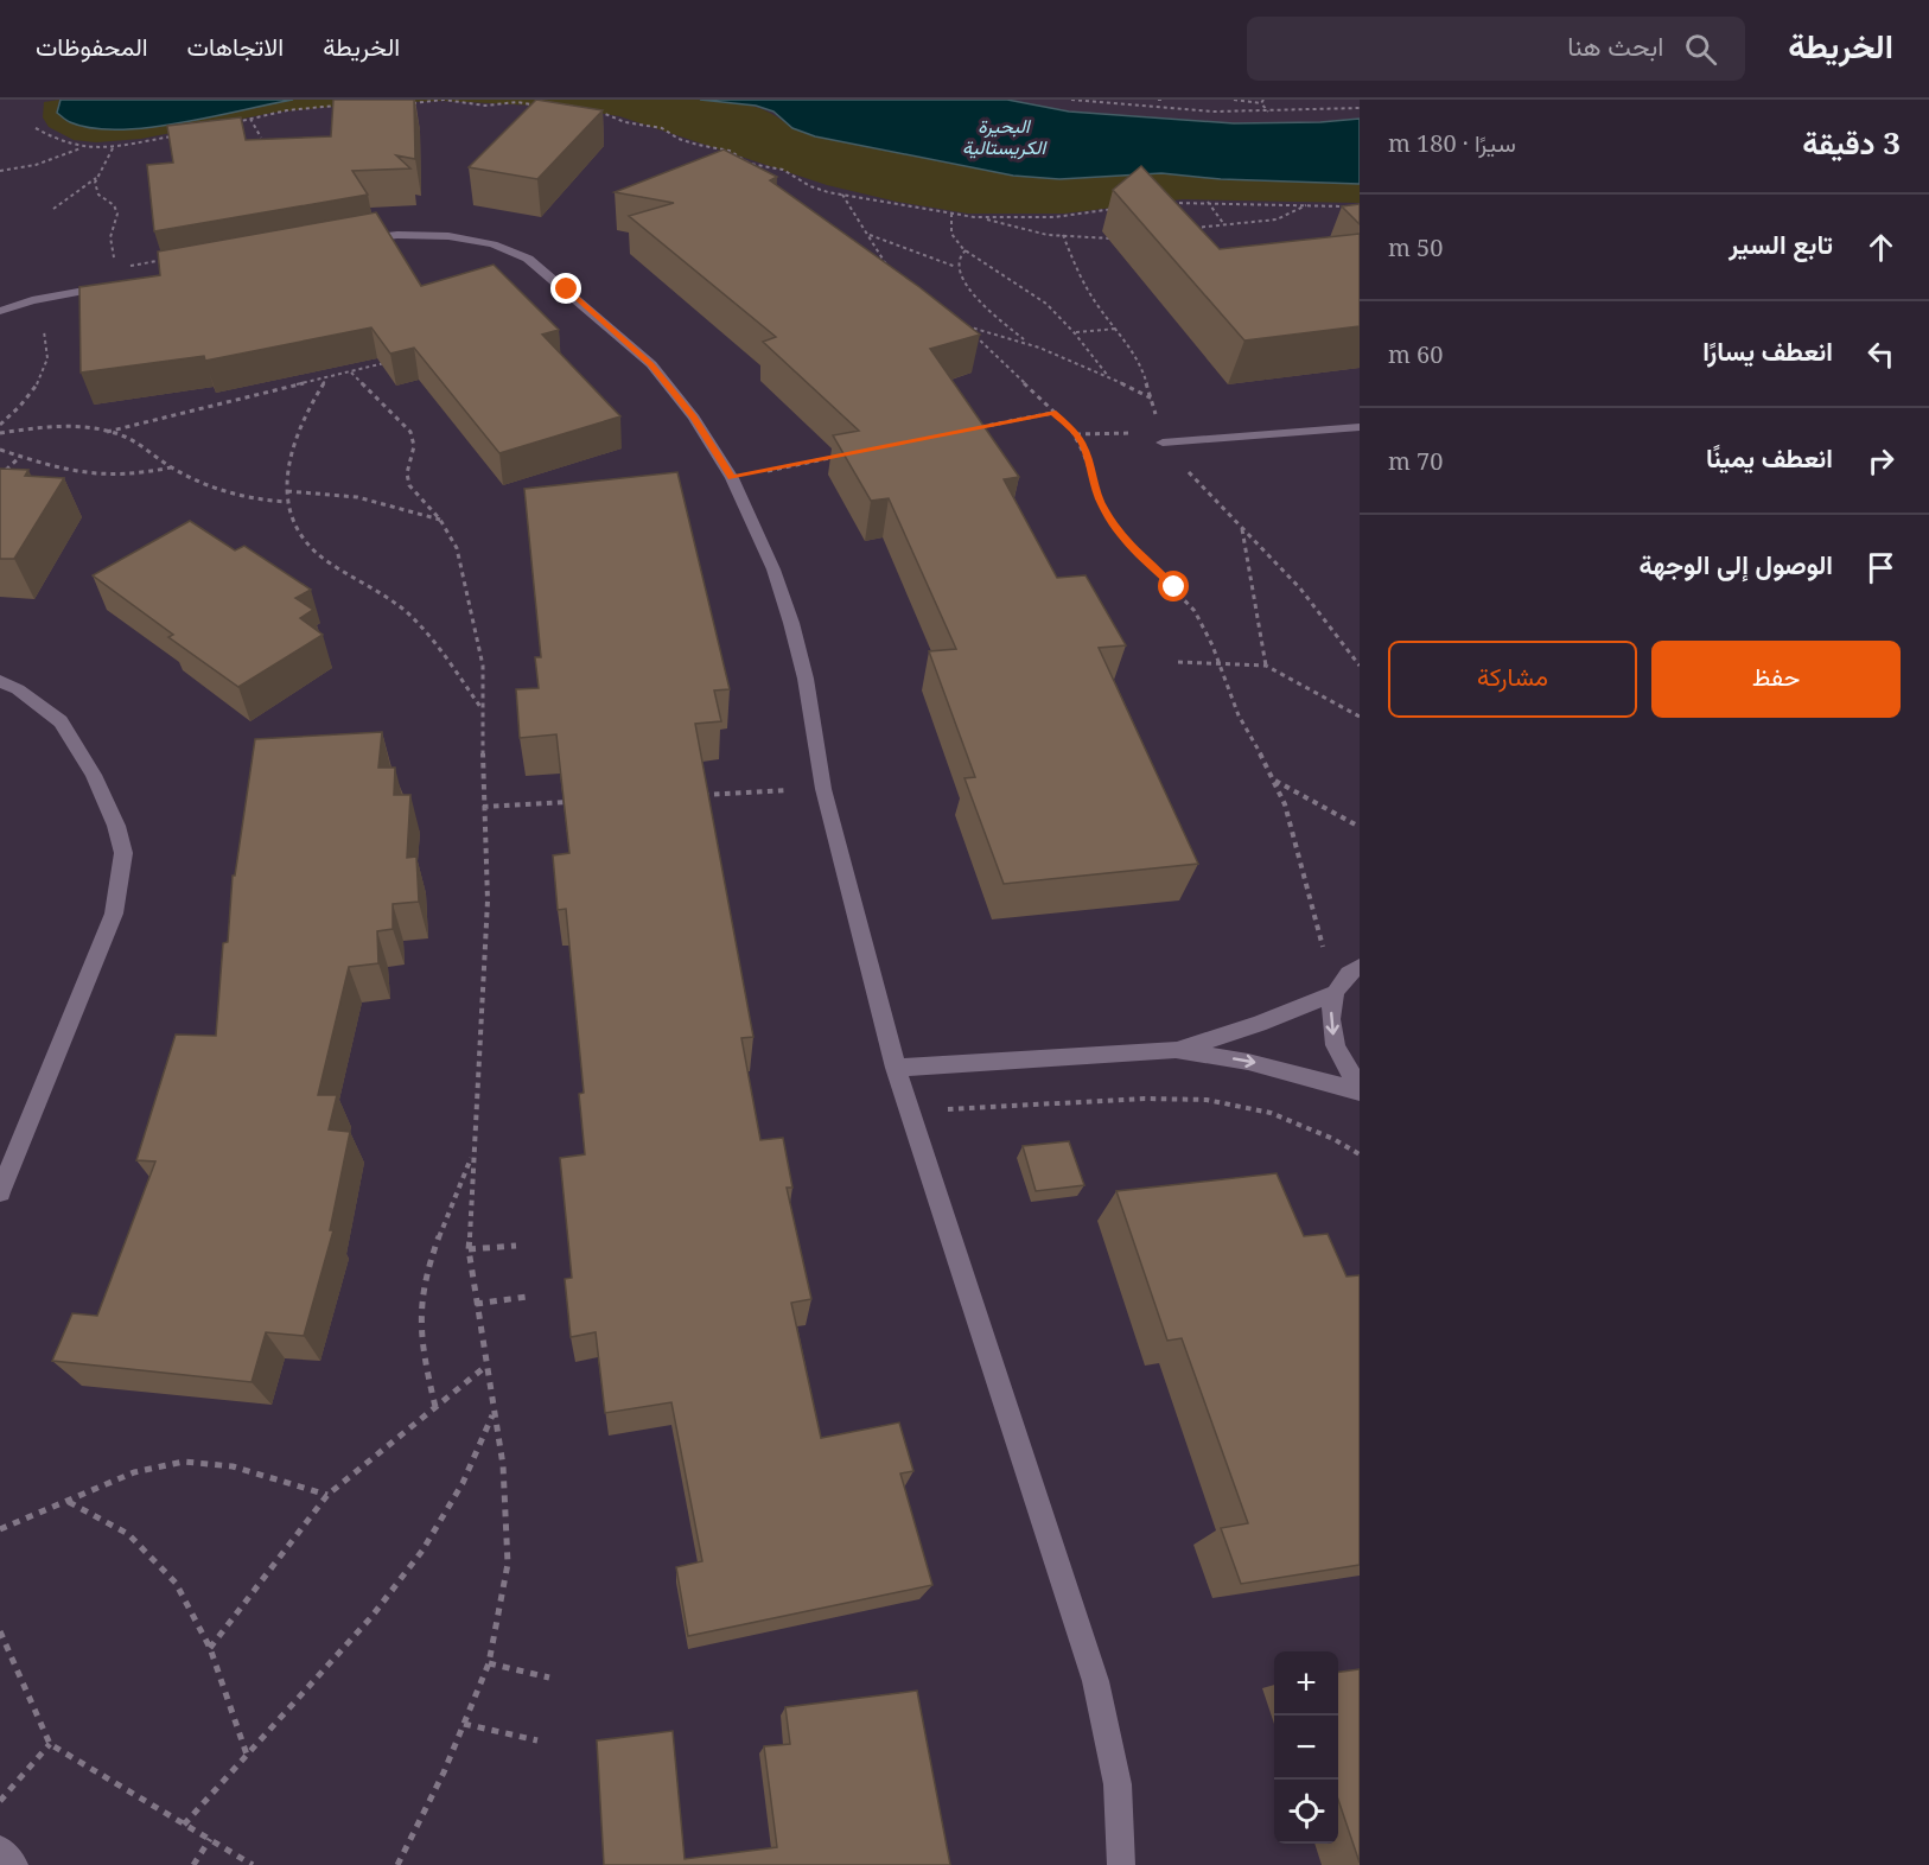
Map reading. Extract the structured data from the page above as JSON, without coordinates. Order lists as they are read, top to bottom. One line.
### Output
{"water":["البحيرة الكريستالية"],"page":{"header":"الخريطة","search":"ابحث هنا","nav":["الخريطة","الاتجاهات","المحفوظات"],"heading":["3 دقيقة","سيرًا · 180 m"],"list":[["تابع السير","50 m"],["انعطف يسارًا","60 m"],["انعطف يمينًا","70 m"],"الوصول إلى الوجهة"],"buttons":["حفظ","مشاركة"],"map_buttons":["+","−"]}}
